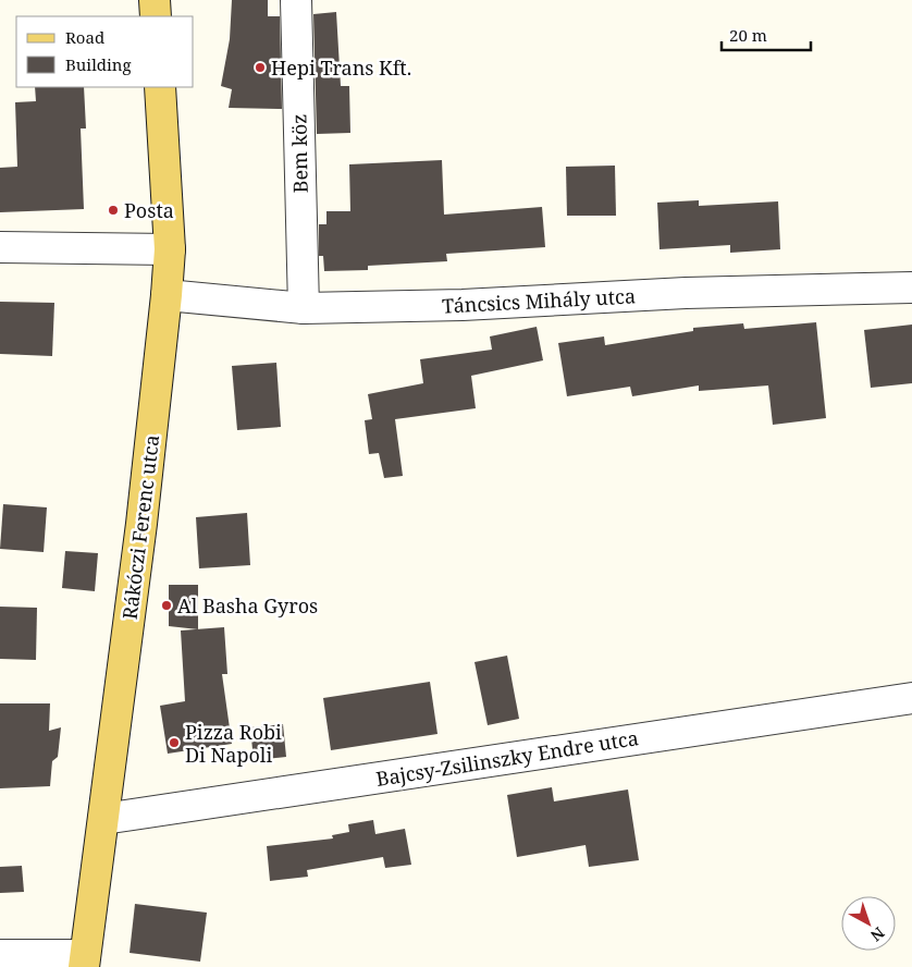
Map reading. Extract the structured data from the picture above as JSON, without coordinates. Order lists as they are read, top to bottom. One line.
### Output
{"streets":{"main road":["Rákóczi Ferenc utca"],"street":["Bem köz","Táncsics Mihály utca","Bajcsy-Zsilinszky Endre utca"]},"crossings":[["Bem köz","Táncsics Mihály utca"],["Táncsics Mihály utca","Rákóczi Ferenc utca"],["Rákóczi Ferenc utca","Bajcsy-Zsilinszky Endre utca"]],"places":["Hepi Trans Kft.","Posta","Al Basha Gyros","Pizza Robi Di Napoli"],"legend":["Road","Building"],"scale_bar":"20 m","north":"bottom right"}
